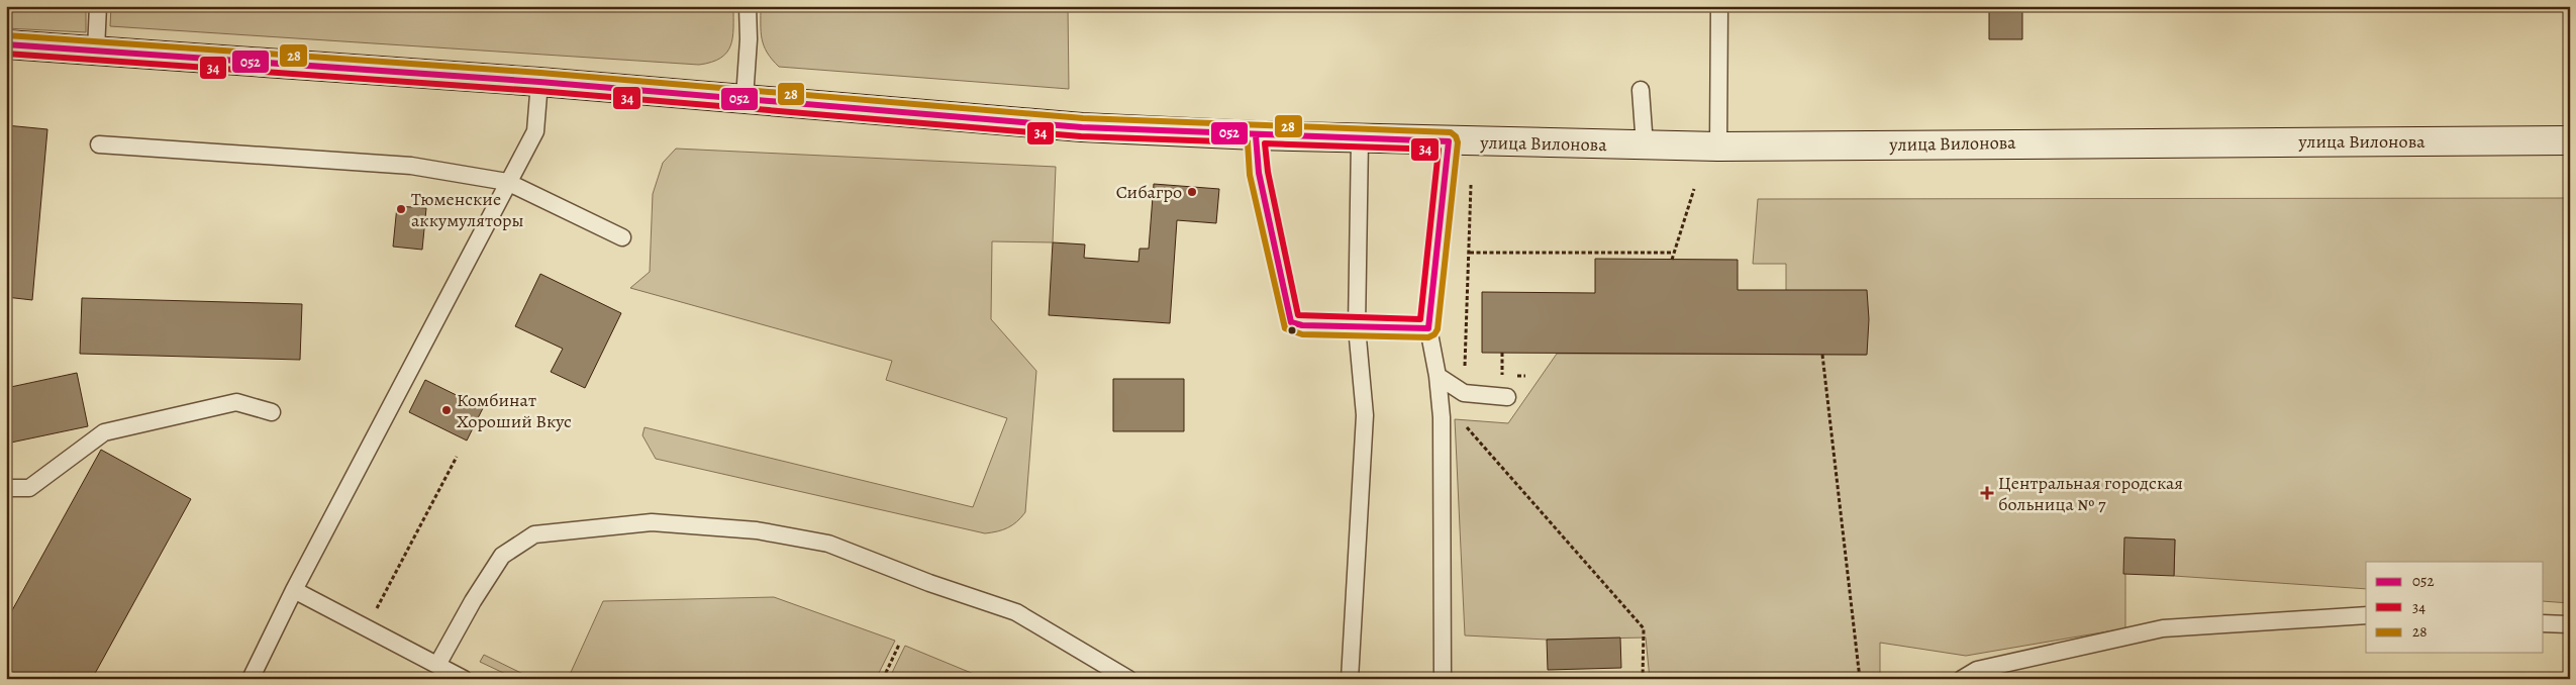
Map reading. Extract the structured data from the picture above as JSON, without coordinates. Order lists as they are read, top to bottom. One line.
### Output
{"streets":{"street":["улица Вилонова"]},"places":{"other":["Сибагро","Тюменские аккумуляторы","Комбинат Хороший Вкус"],"health":["Центральная городская больница № 7"]},"lines":["transit line 28","transit line 052","transit line 34"],"legend":["052","34","28"]}
